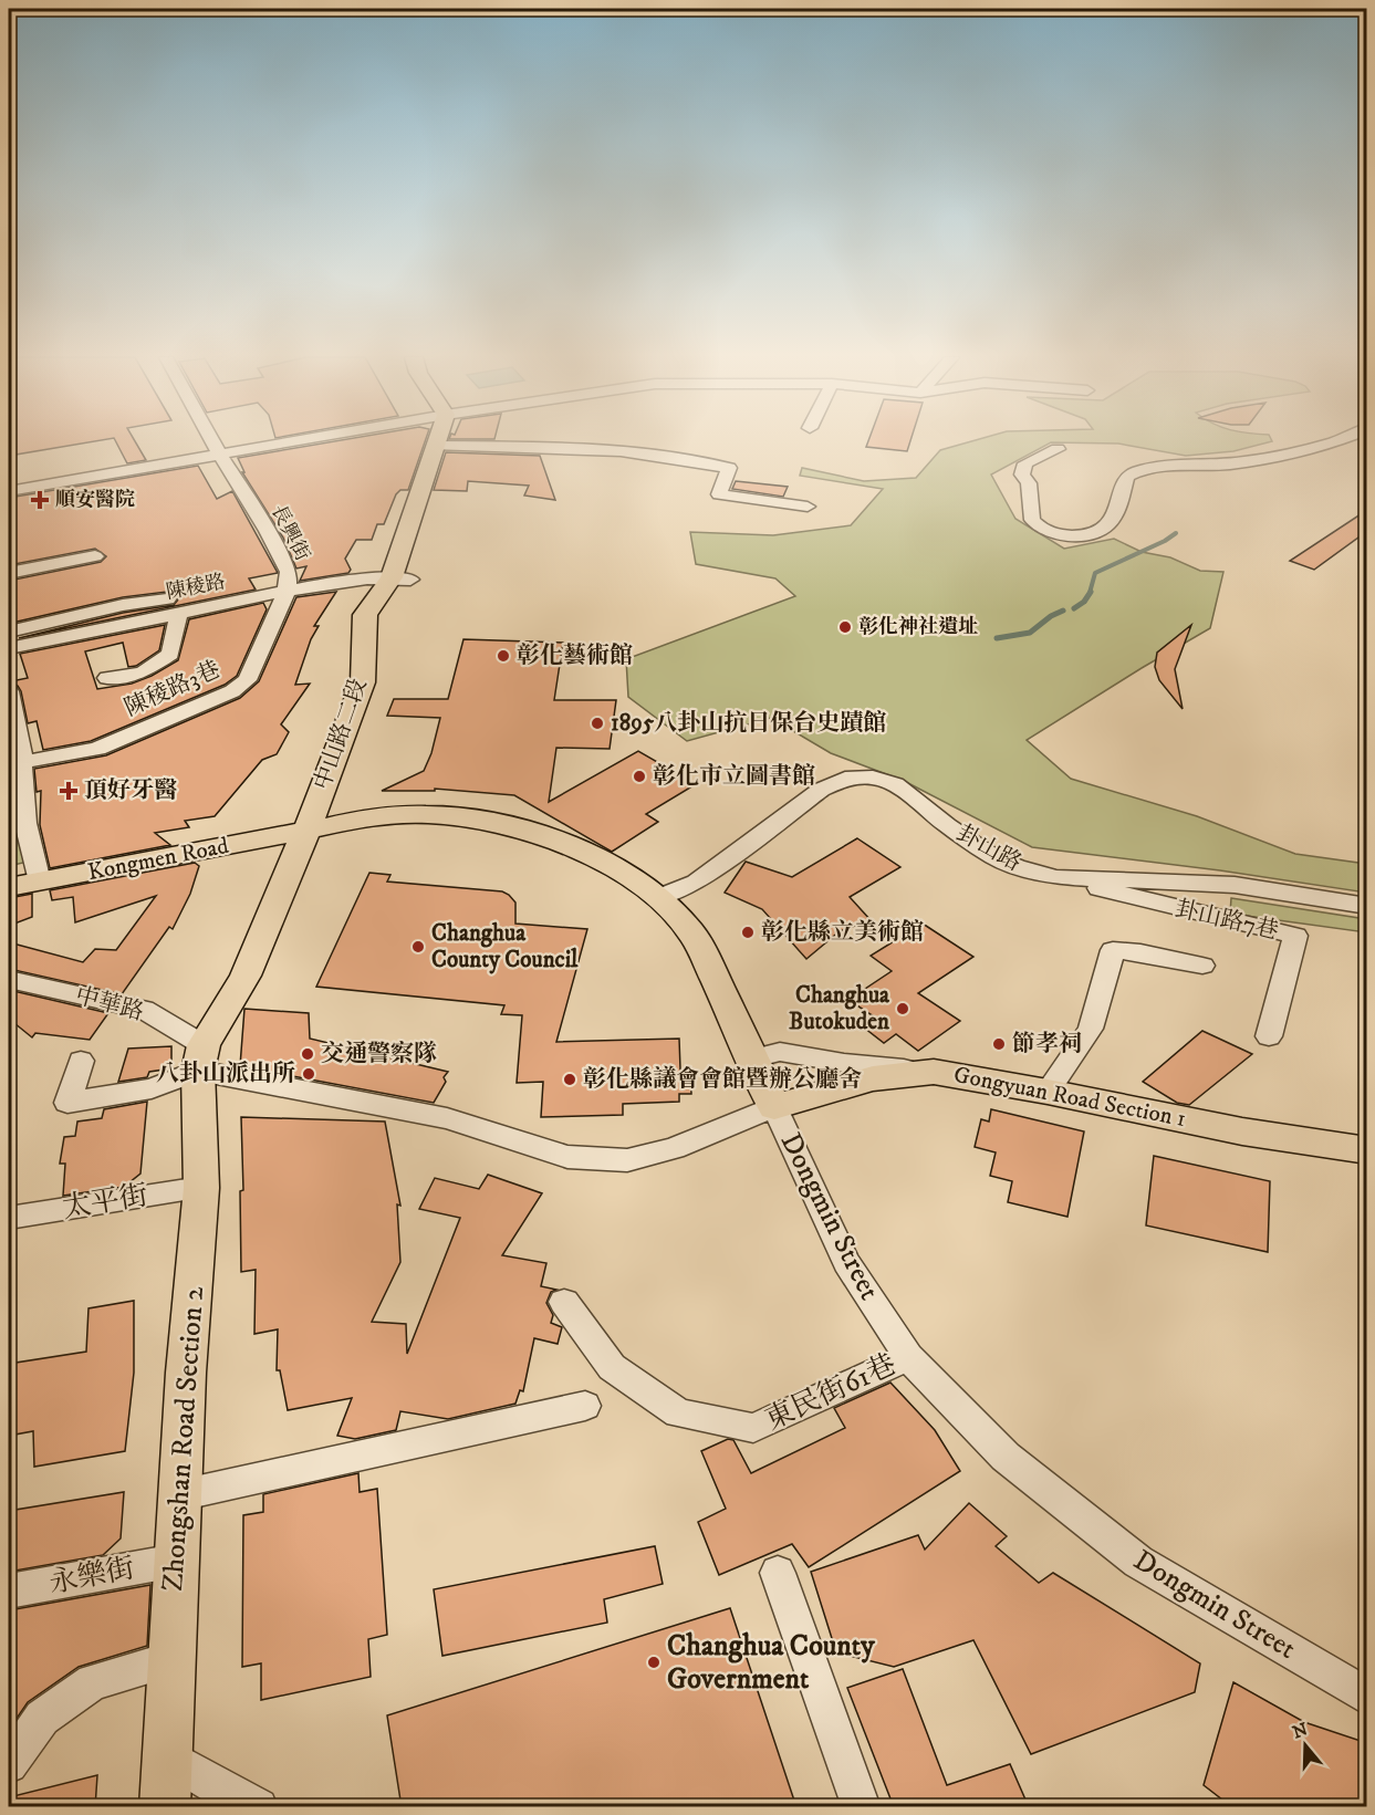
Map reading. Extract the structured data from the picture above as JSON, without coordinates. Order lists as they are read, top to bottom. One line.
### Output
{"streets":{"main road":["中山路二段","Kongmen Road","Gongyuan Road Section 1","Dongmin Street","Zhongshan Road Section 2"],"street":["長興街","陳稜路","陳稜路3巷","卦山路","卦山路7巷","中華路","太平街","東民街61巷","永樂街"]},"crossings":[["長興街","陳稜路"],["長興街","陳稜路3巷"],["陳稜路","陳稜路3巷"],["陳稜路","中山路二段"],["中山路二段","Kongmen Road"],["中山路二段","中華路"],["中山路二段","Dongmin Street"],["中山路二段","Zhongshan Road Section 2"],["卦山路","卦山路7巷"],["卦山路","Dongmin Street"],["Kongmen Road","Dongmin Street"],["中華路","Zhongshan Road Section 2"],["Gongyuan Road Section 1","Dongmin Street"],["太平街","Zhongshan Road Section 2"],["Dongmin Street","東民街61巷"],["Zhongshan Road Section 2","永樂街"]],"places":{"health":["順安醫院","頂好牙醫"],"other":["彰化神社遺址","彰化藝術館","1895八卦山抗日保台史蹟館","彰化市立圖書館","彰化縣立美術館","Changhua County Council","Changhua Butokuden","節孝祠","交通警察隊","八卦山派出所","彰化縣議會會館暨辦公廳舍","Changhua County Government"]},"north":"top"}
